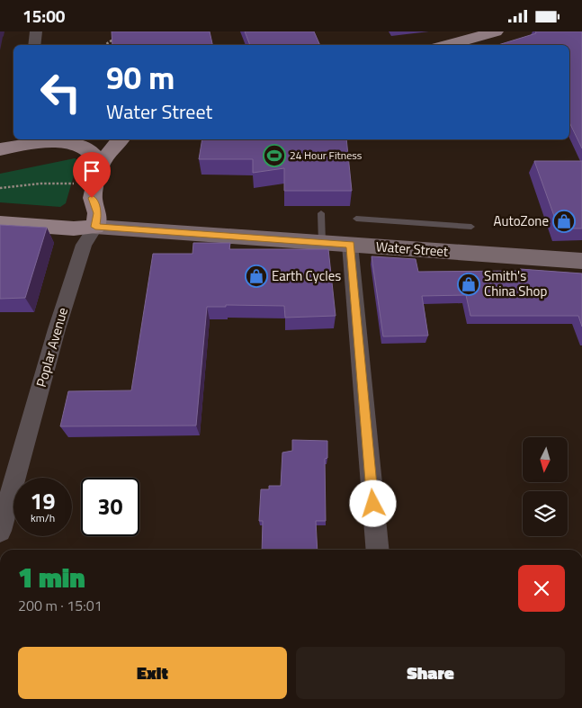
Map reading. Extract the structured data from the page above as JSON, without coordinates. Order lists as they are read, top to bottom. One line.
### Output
{"streets":{"main road":["Water Street"],"street":["Poplar Avenue"]},"crossings":[["Water Street","Poplar Avenue"]],"places":{"sports":["24 Hour Fitness"],"shop":["AutoZone","Earth Cycles","Smith's China Shop"]},"north":"bottom","page":{"status":"15:00","turn":["90 m","Water Street"],"speed":"19 km/h","limit":"30","heading":["1 min","200 m · 15:01"],"buttons":["Exit","Share"]}}
